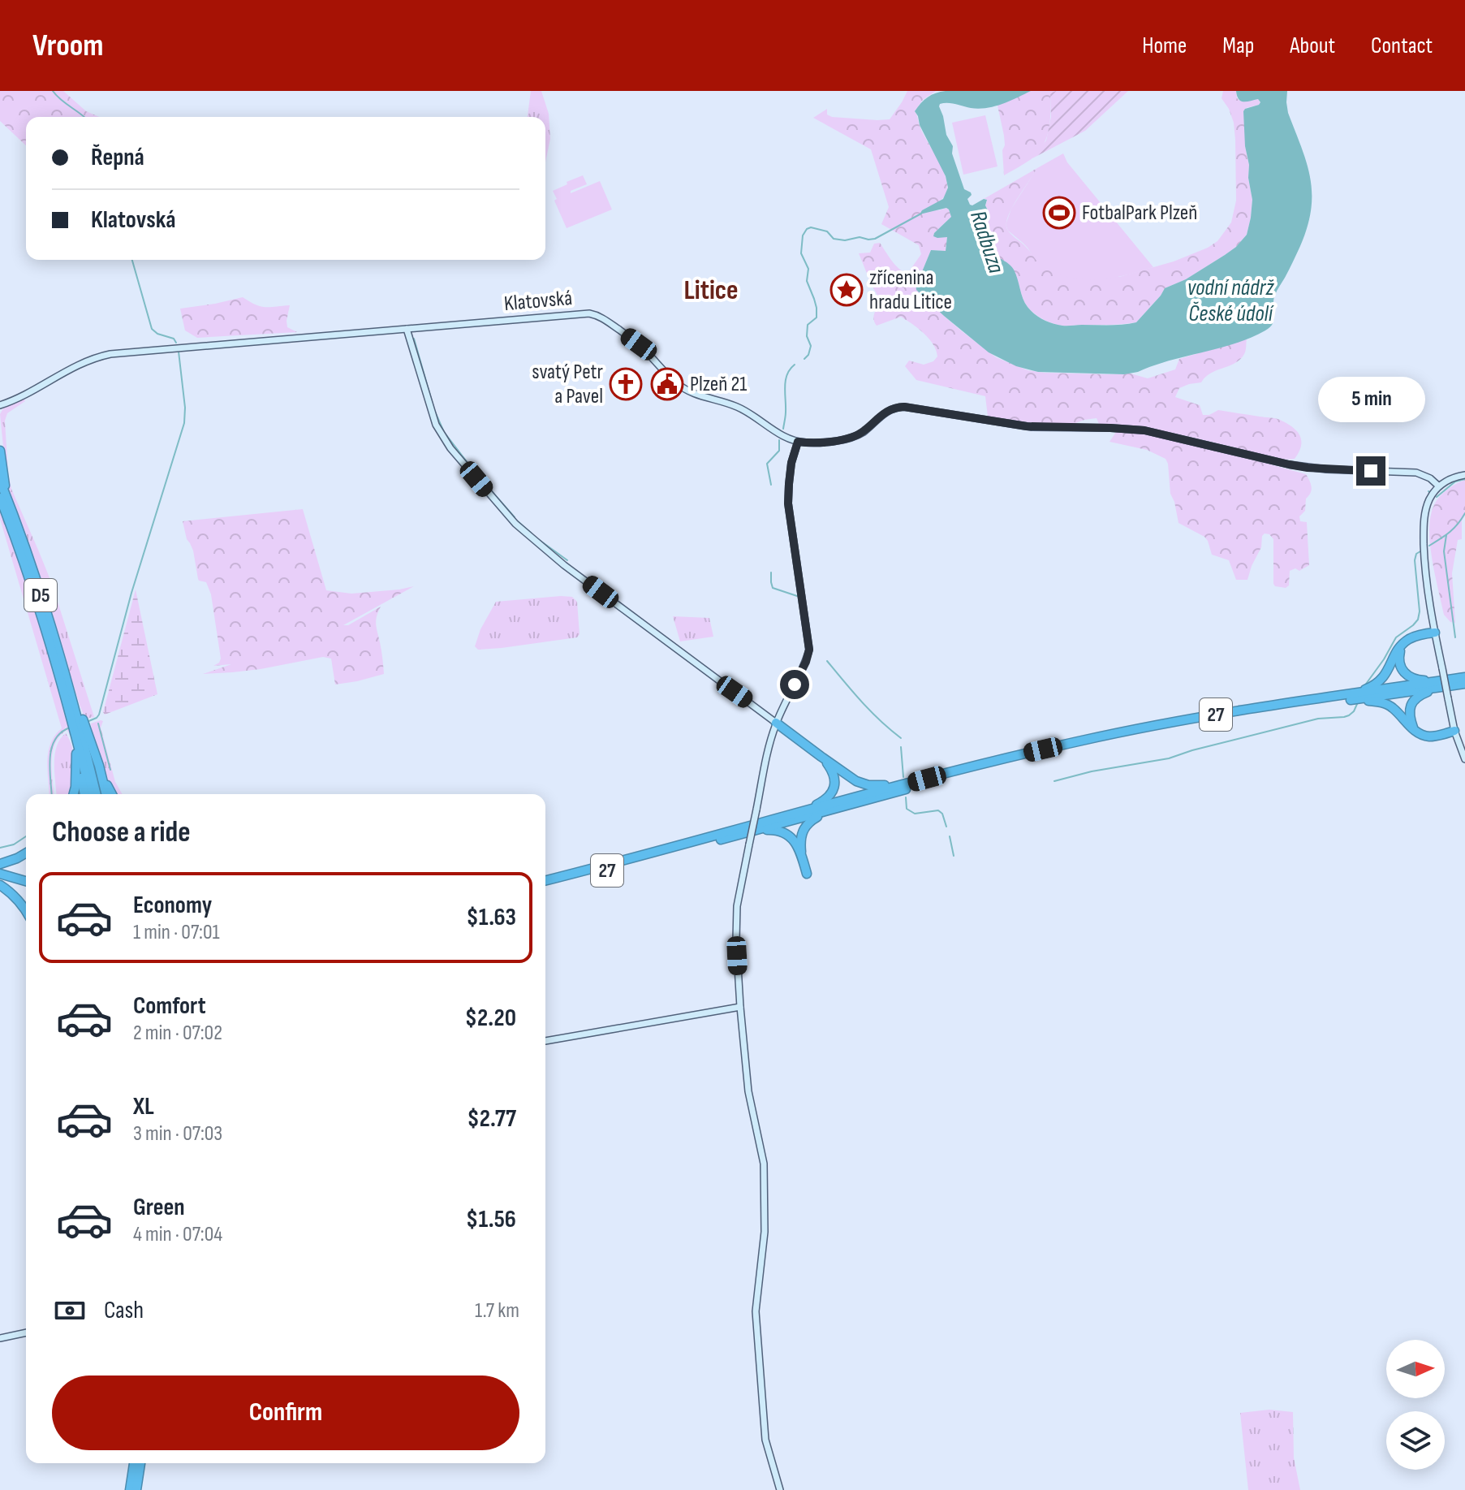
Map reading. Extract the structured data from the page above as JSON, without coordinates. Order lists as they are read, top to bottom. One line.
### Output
{"streets":{"highway":["D5","27"],"street":["Klatovská"]},"districts":["Litice"],"water":["Radbuza","vodní nádrž České údolí"],"places":{"sports":["FotbalPark Plzeň"],"place":["zřícenina hradu Litice"],"church":["svatý Petr a Pavel"],"public building":["Plzeň 21"]},"north":"right","page":{"header":"Vroom","nav":["Home","Map","About","Contact"],"banner":["Řepná","Klatovská"],"bubble":"5 min","heading":"Choose a ride","list":[{"name":"Economy","note":"1 min · 07:01","value":"$1.63"},{"name":"Comfort","note":"2 min · 07:02","value":"$2.20"},{"name":"XL","note":"3 min · 07:03","value":"$2.77"},{"name":"Green","note":"4 min · 07:04","value":"$1.56"}],"pay":["Cash","1.7 km"],"buttons":"Confirm"}}
